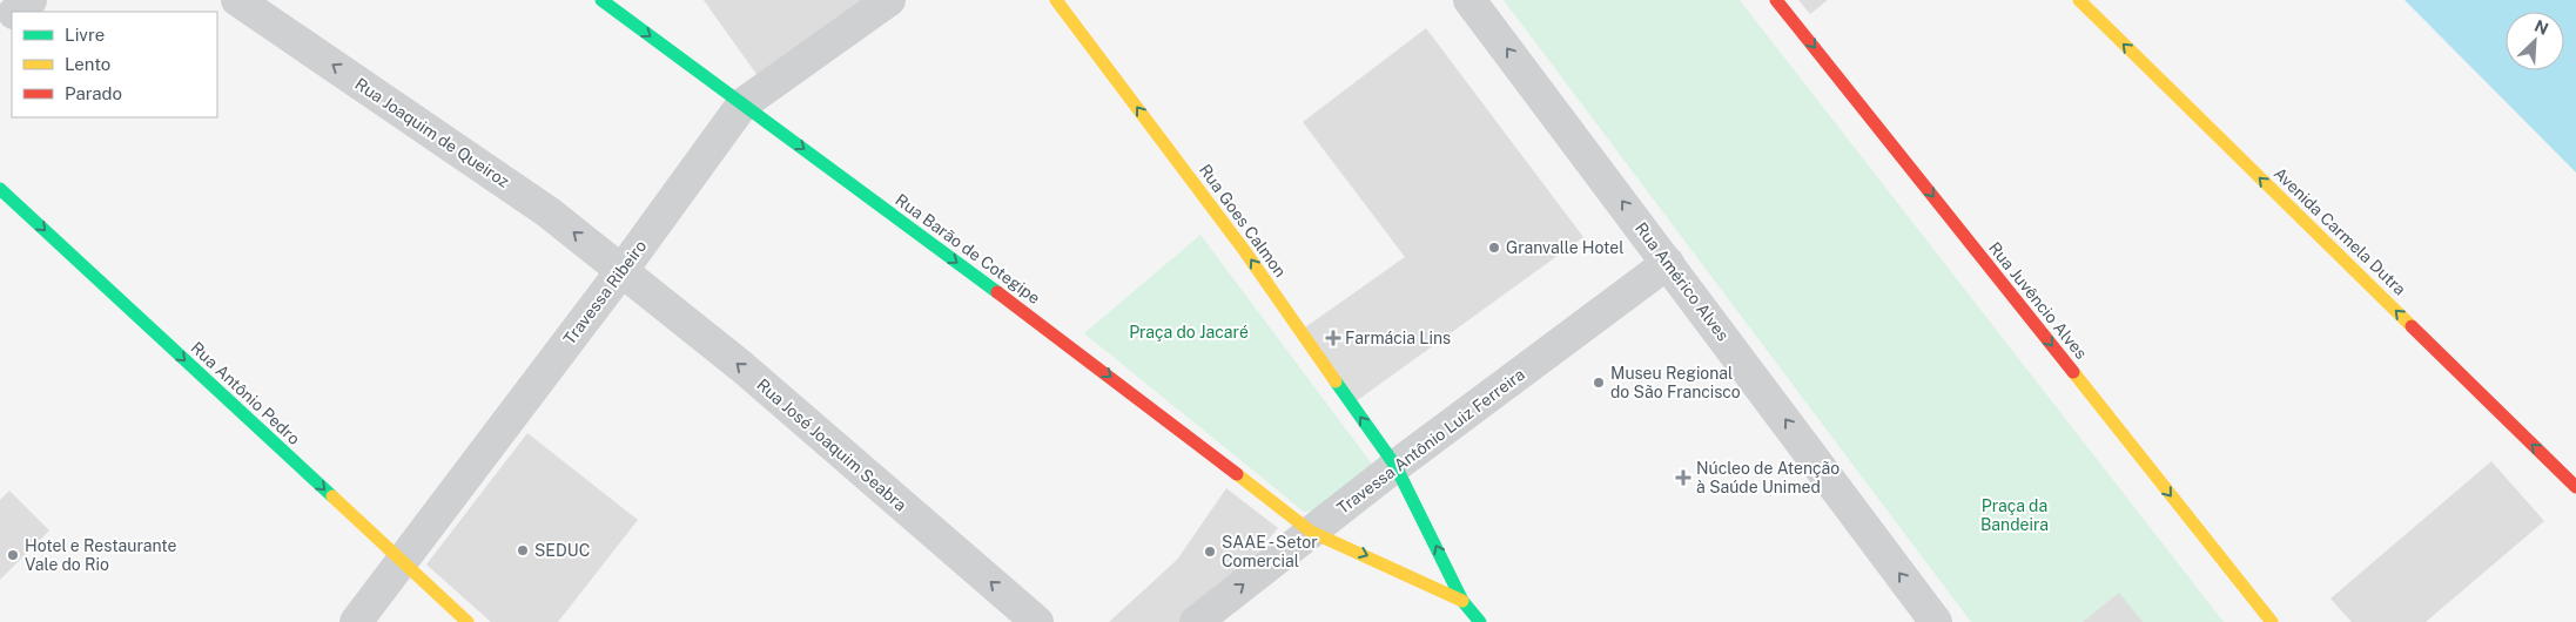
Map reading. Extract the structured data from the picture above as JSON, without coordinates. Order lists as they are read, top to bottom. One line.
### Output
{"streets":{"street":["Rua Joaquim de Queiroz","Rua Goes Calmon","Avenida Carmela Dutra","Rua Barão de Cotegipe","Rua Américo Alves","Travessa Ribeiro","Rua Juvêncio Alves","Rua Antônio Pedro","Travessa Antônio Luiz Ferreira","Rua José Joaquim Seabra"]},"crossings":[["Rua Joaquim de Queiroz","Travessa Ribeiro"],["Rua Joaquim de Queiroz","Rua José Joaquim Seabra"],["Rua Goes Calmon","Rua Barão de Cotegipe"],["Rua Goes Calmon","Travessa Antônio Luiz Ferreira"],["Rua Barão de Cotegipe","Travessa Ribeiro"],["Rua Barão de Cotegipe","Travessa Antônio Luiz Ferreira"],["Rua Américo Alves","Travessa Antônio Luiz Ferreira"],["Travessa Ribeiro","Rua Antônio Pedro"],["Travessa Ribeiro","Rua José Joaquim Seabra"]],"one_way":["Rua Joaquim de Queiroz","Rua Goes Calmon","Avenida Carmela Dutra","Rua Barão de Cotegipe","Rua Américo Alves","Rua Juvêncio Alves","Rua Antônio Pedro","Rua José Joaquim Seabra"],"parks":["Praça do Jacaré","Praça da Bandeira"],"places":{"other":["Granvalle Hotel","Museu Regional do São Francisco","SEDUC","SAAE - Setor Comercial","Hotel e Restaurante Vale do Rio"],"health":["Farmácia Lins","Núcleo de Atenção à Saúde Unimed"]},"legend":["Livre","Lento","Parado"],"north":"top right"}
